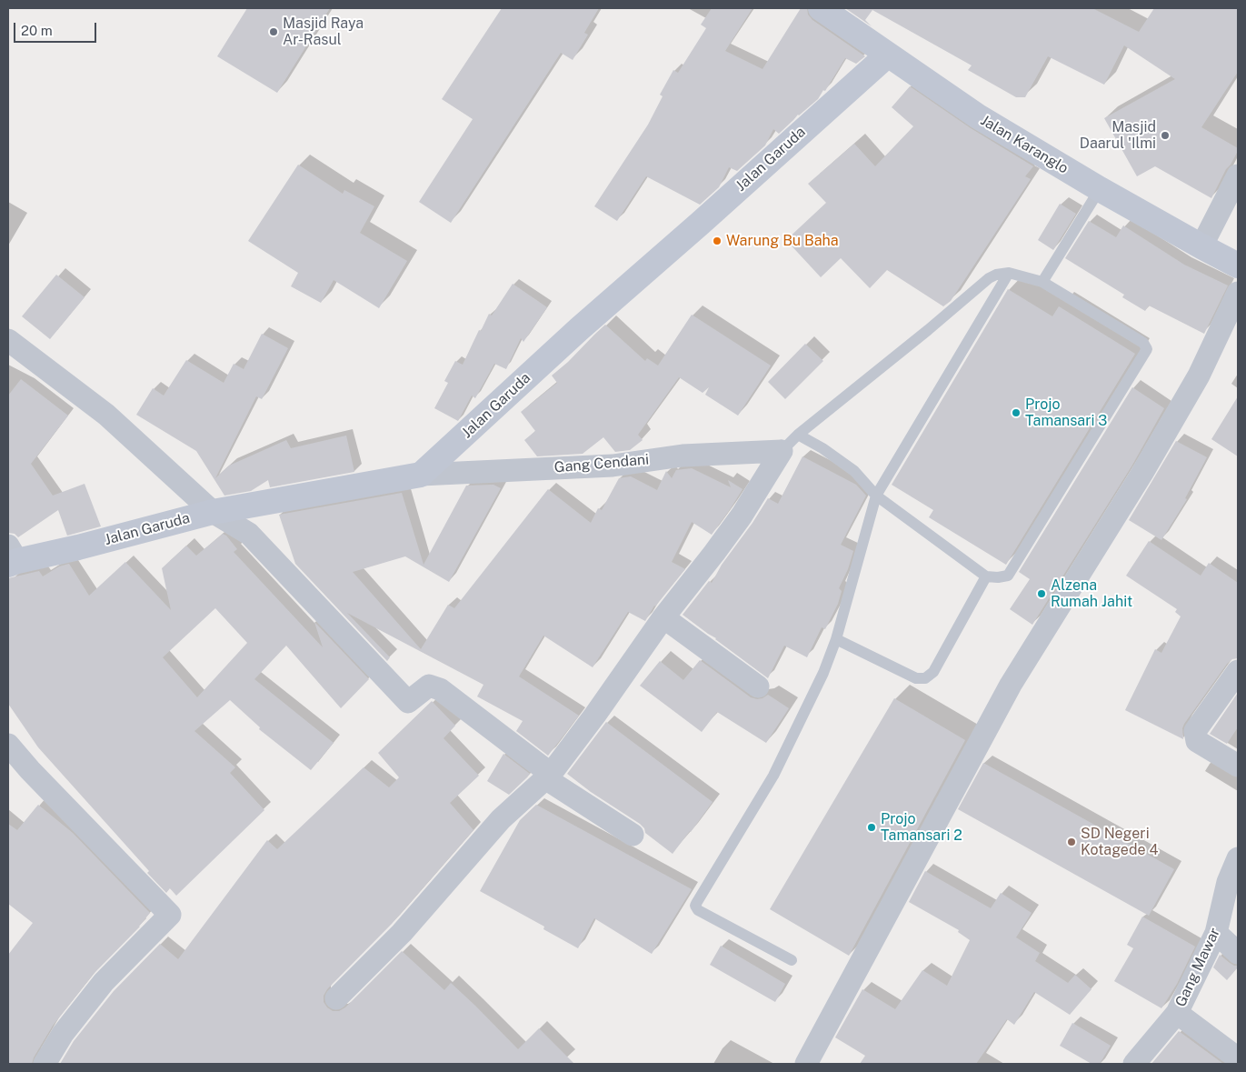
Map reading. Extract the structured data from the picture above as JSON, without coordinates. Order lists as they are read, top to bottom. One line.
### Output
{"streets":{"street":["Jalan Karanglo","Jalan Garuda","Gang Cendani","Gang Mawar"]},"crossings":[["Jalan Karanglo","Jalan Garuda"],["Jalan Garuda","Gang Cendani"]],"places":["Masjid Raya Ar-Rasul","Masjid Daarul 'Ilmi","Warung Bu Baha","Projo Tamansari 3","Alzena Rumah Jahit","Projo Tamansari 2","SD Negeri Kotagede 4"],"scale_bar":"20 m"}
